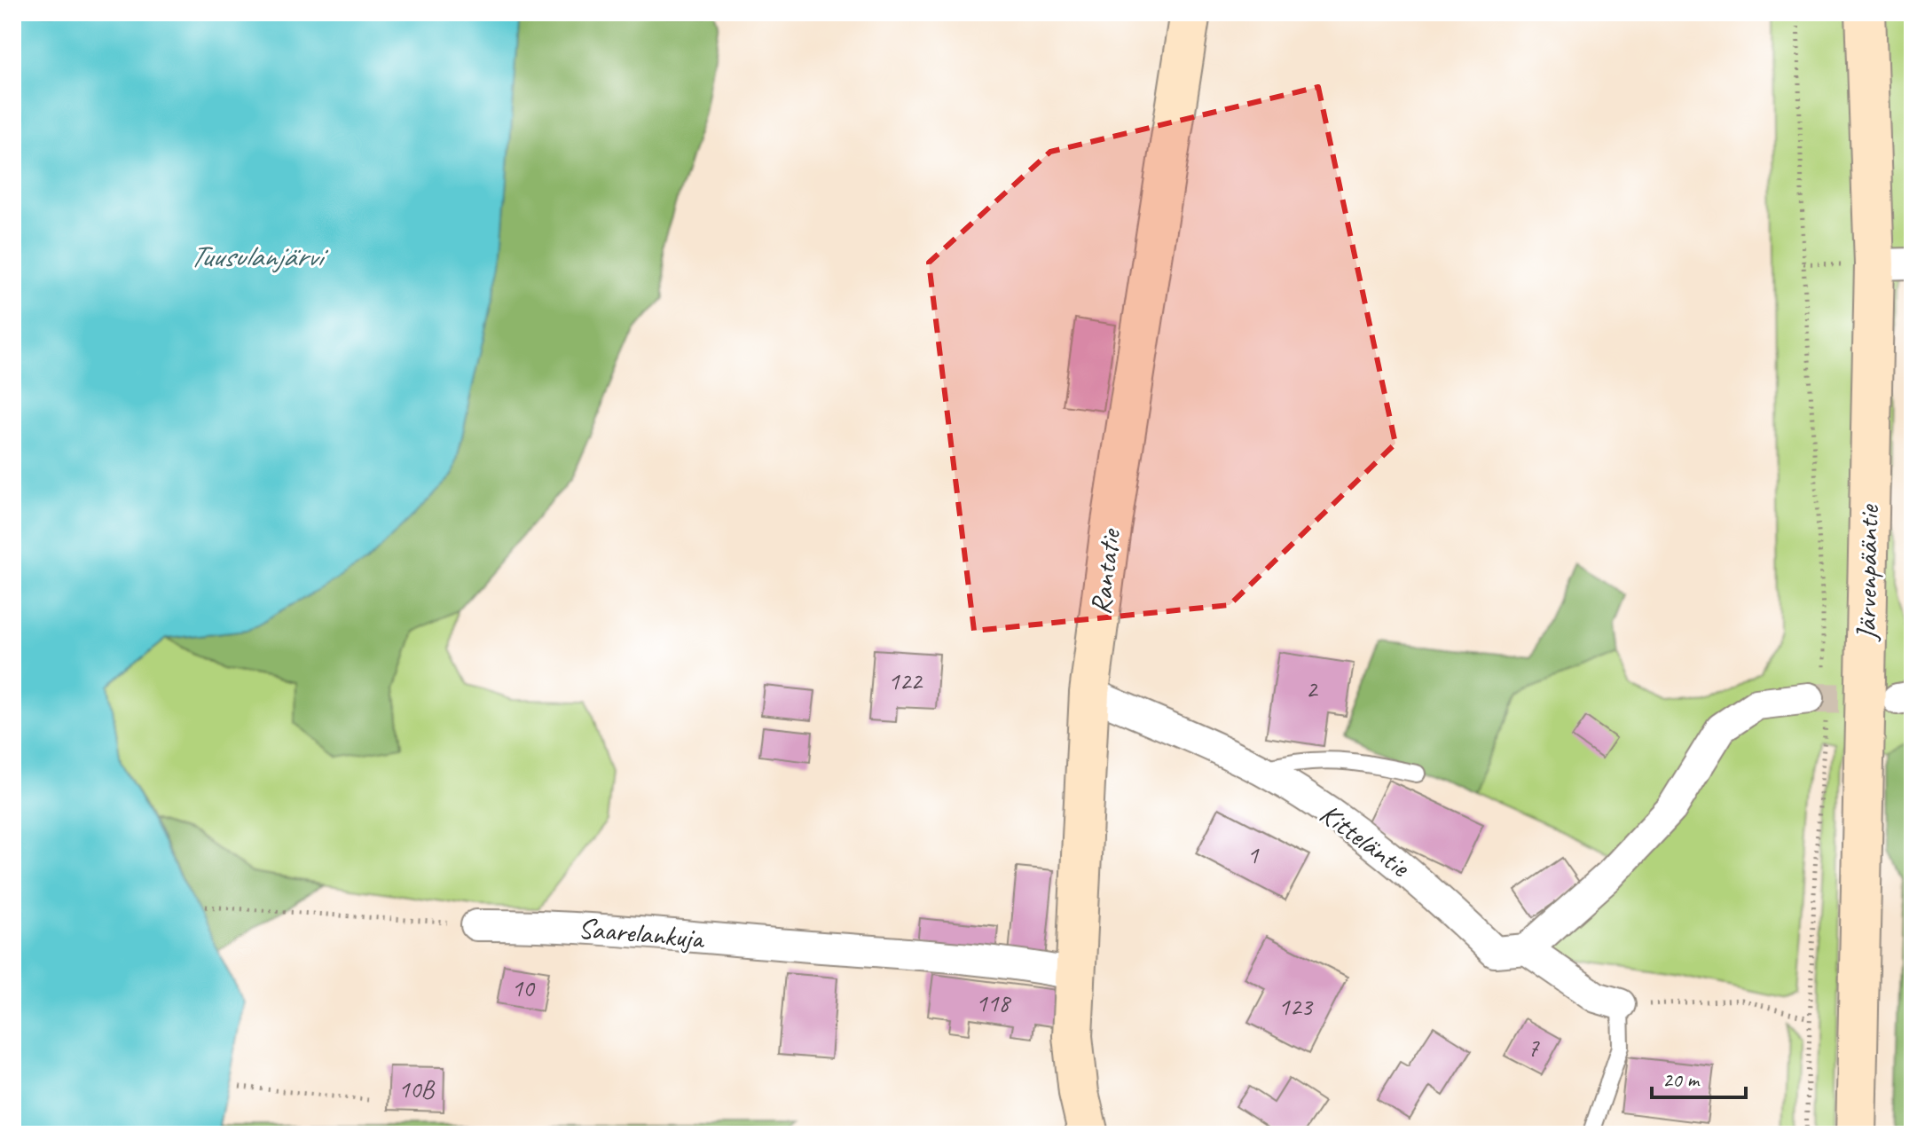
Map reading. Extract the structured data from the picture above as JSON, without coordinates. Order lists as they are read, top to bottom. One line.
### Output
{"streets":{"street":["Rantatie","Järvenpääntie","Kitteläntie","Saarelankuja"]},"crossings":[["Rantatie","Kitteläntie"],["Rantatie","Saarelankuja"]],"water":["Tuusulanjärvi"],"house_numbers":["122","2","1","10","118","123","7","10B"],"scale_bar":"20 m"}
